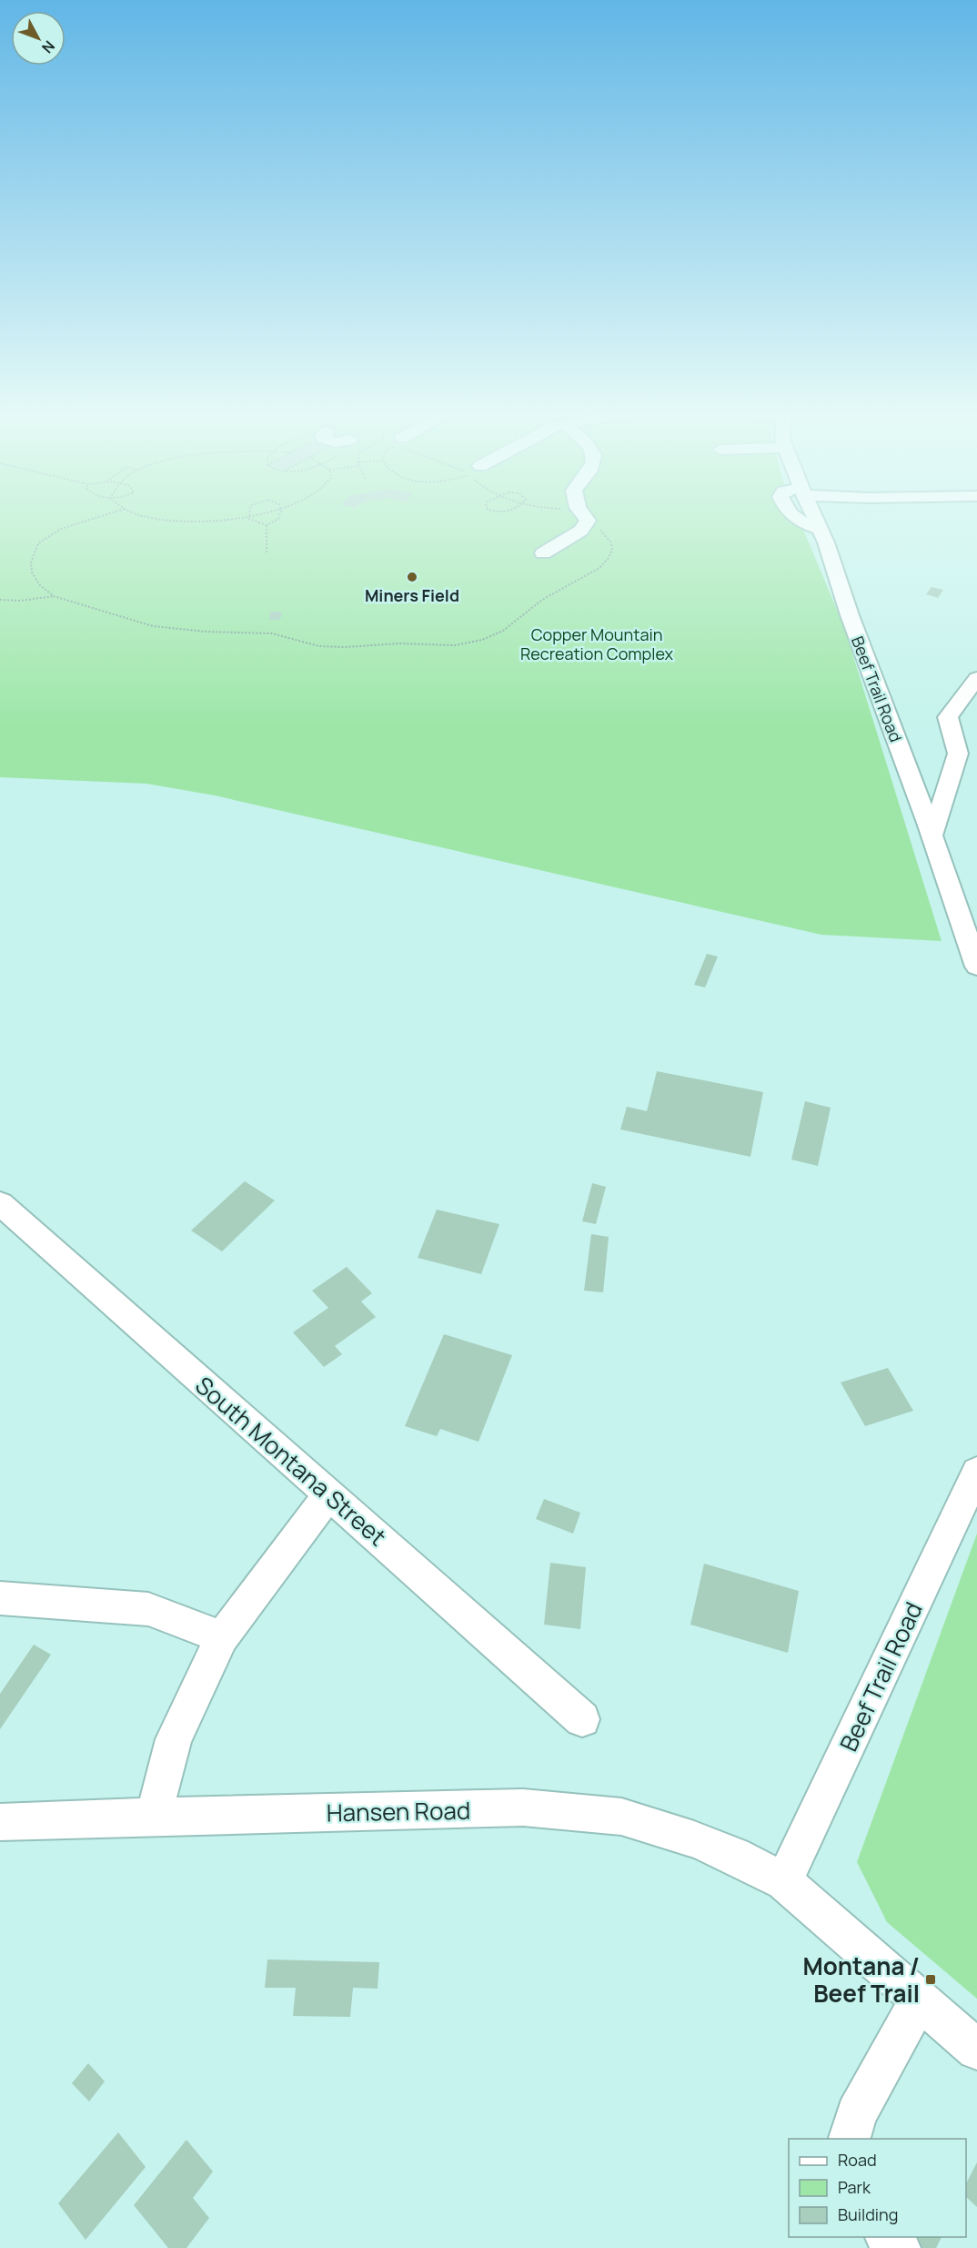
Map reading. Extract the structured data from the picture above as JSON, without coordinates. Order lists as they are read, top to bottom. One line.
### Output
{"streets":{"street":["Beef Trail Road","South Montana Street","Hansen Road"]},"crossings":[["Beef Trail Road","Hansen Road"]],"parks":["Copper Mountain Recreation Complex"],"places":{"other":["Miners Field"],"transit":["Montana / Beef Trail"]},"legend":["Road","Park","Building"],"north":"bottom right"}
